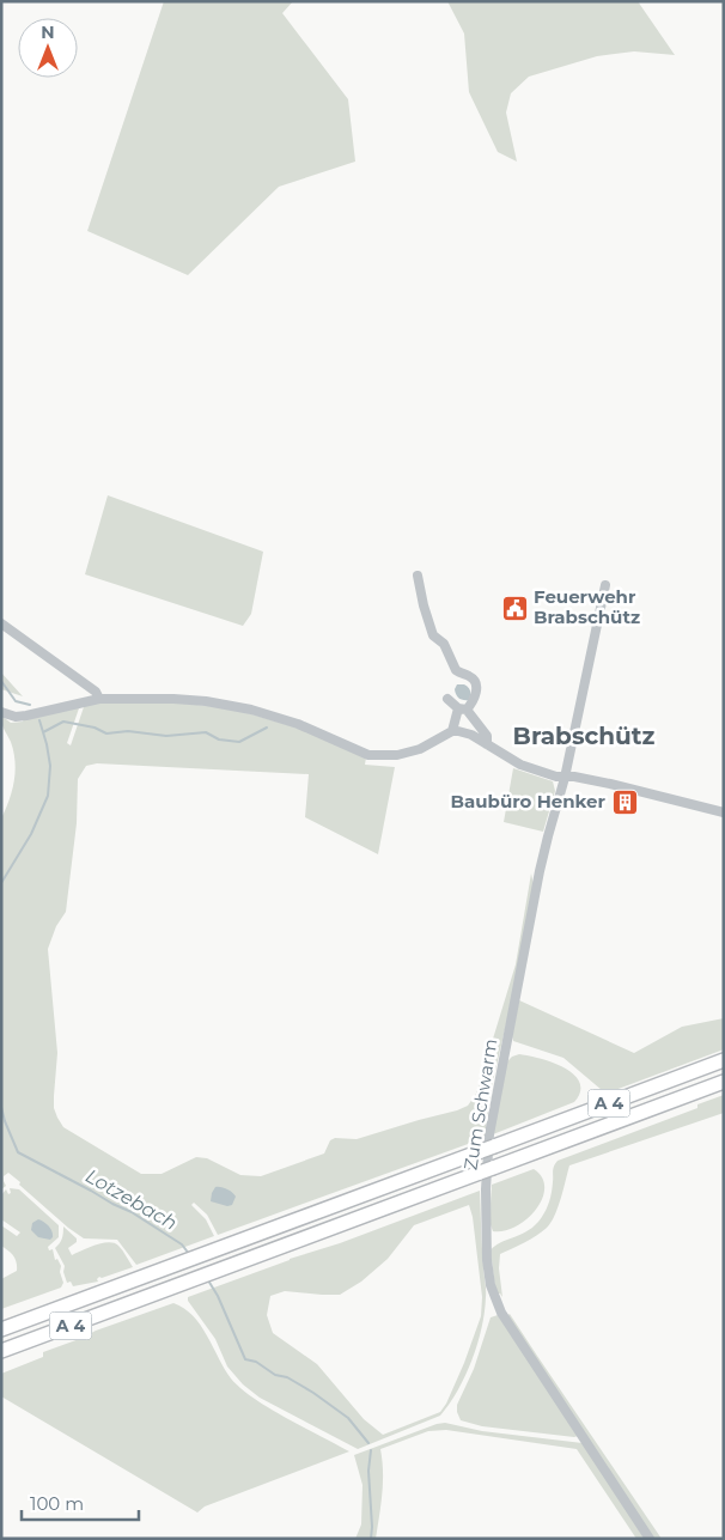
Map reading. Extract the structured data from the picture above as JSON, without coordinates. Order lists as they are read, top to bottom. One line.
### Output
{"streets":{"highway":["A 4"],"street":["Zum Schwarm"]},"districts":["Brabschütz"],"water":["Lotzebach"],"places":{"public building":["Feuerwehr Brabschütz"],"building":["Baubüro Henker"]},"scale_bar":"100 m","north":"top"}
